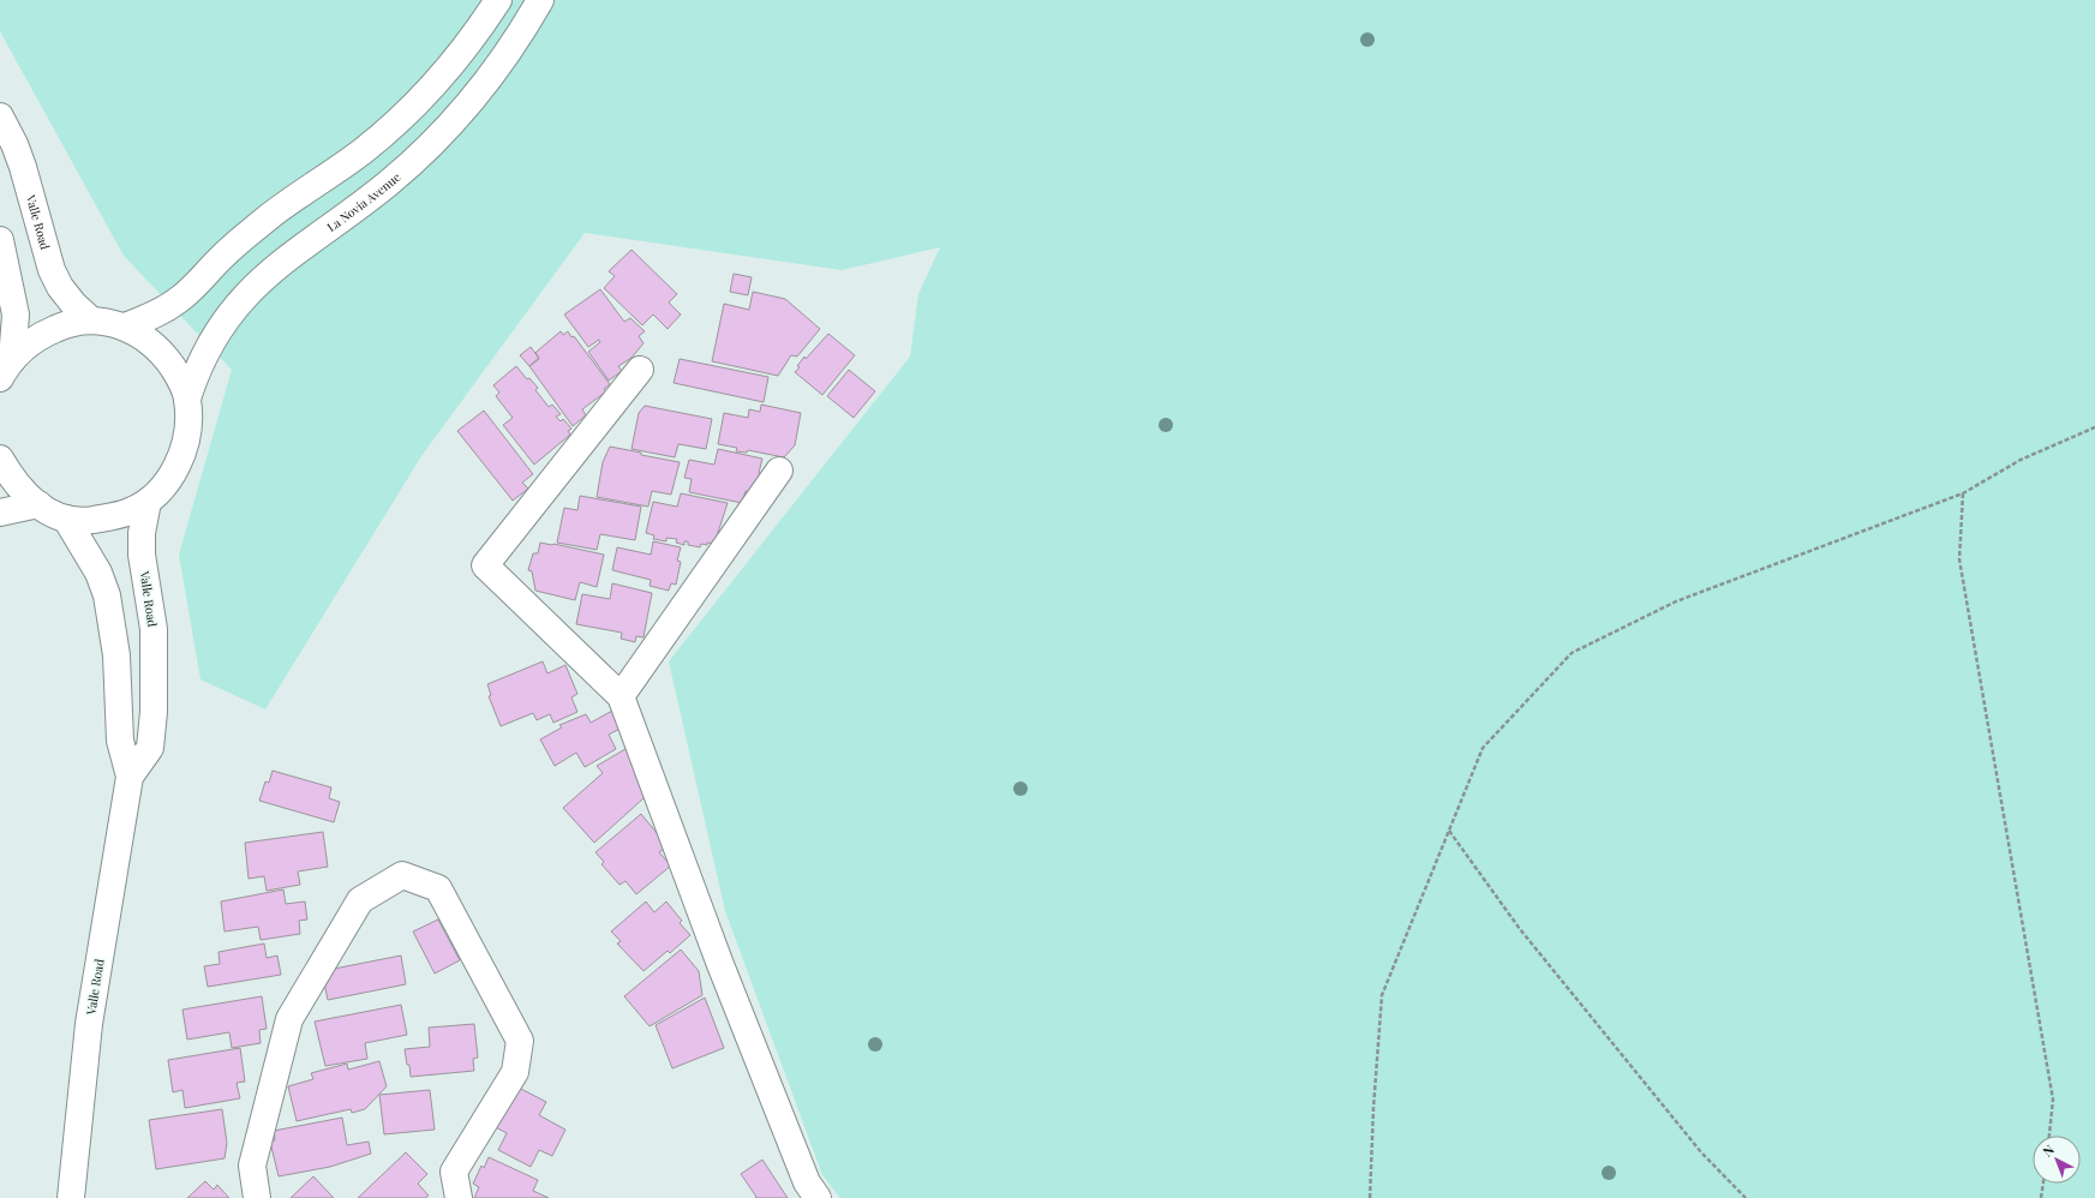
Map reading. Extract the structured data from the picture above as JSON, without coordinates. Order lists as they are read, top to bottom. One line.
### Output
{"streets":{"main road":["La Novia Avenue","Valle Road"]},"north":"top left"}
